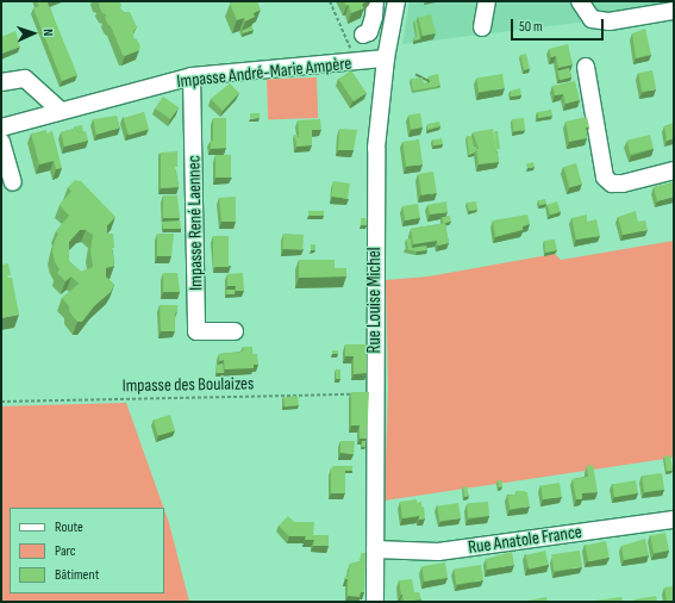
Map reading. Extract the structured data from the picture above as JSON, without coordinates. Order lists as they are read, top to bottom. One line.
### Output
{"streets":{"street":["Impasse André-Marie Ampère","Impasse René Laennec","Rue Louise Michel","Rue Anatole France"],"path":["Impasse des Boulaizes"]},"crossings":[["Impasse André-Marie Ampère","Impasse René Laennec"],["Impasse André-Marie Ampère","Rue Louise Michel"],["Rue Louise Michel","Impasse des Boulaizes"],["Rue Louise Michel","Rue Anatole France"]],"legend":["Route","Parc","Bâtiment"],"scale_bar":"50 m","north":"right"}
